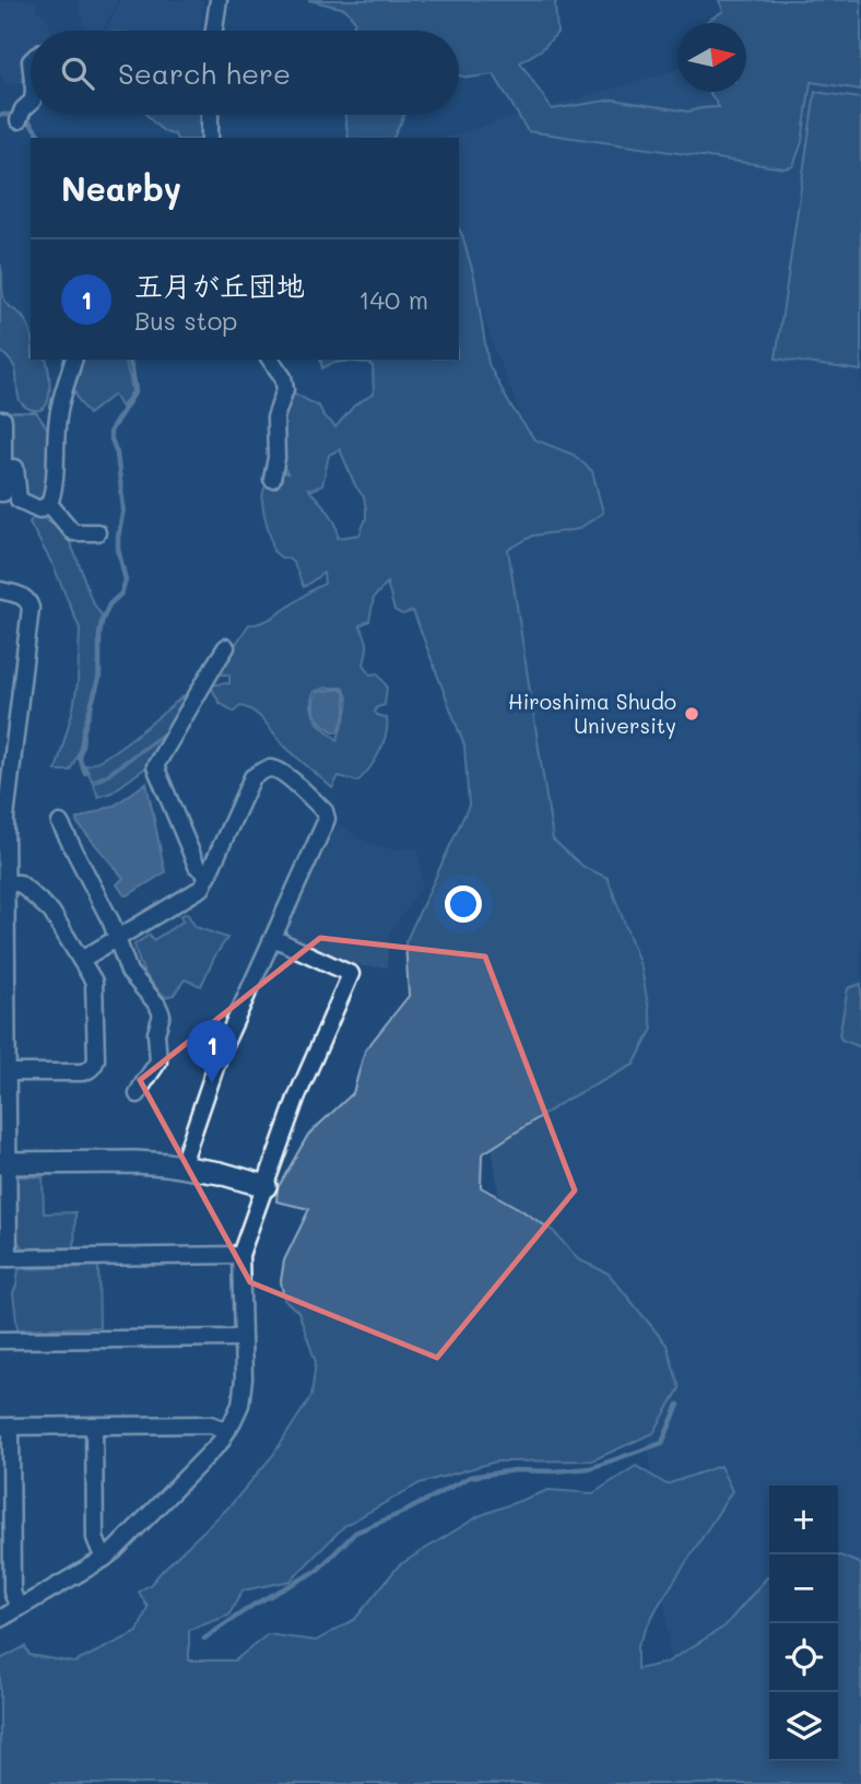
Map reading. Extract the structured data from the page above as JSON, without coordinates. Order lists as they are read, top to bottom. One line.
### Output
{"places":["Hiroshima Shudo University"],"north":"right","page":{"search":"Search here","heading":"Nearby","list":[{"mark":"1","name":"五月が丘団地","note":"Bus stop","value":"140 m"}],"pins":"1","map_buttons":["+","−"]}}
